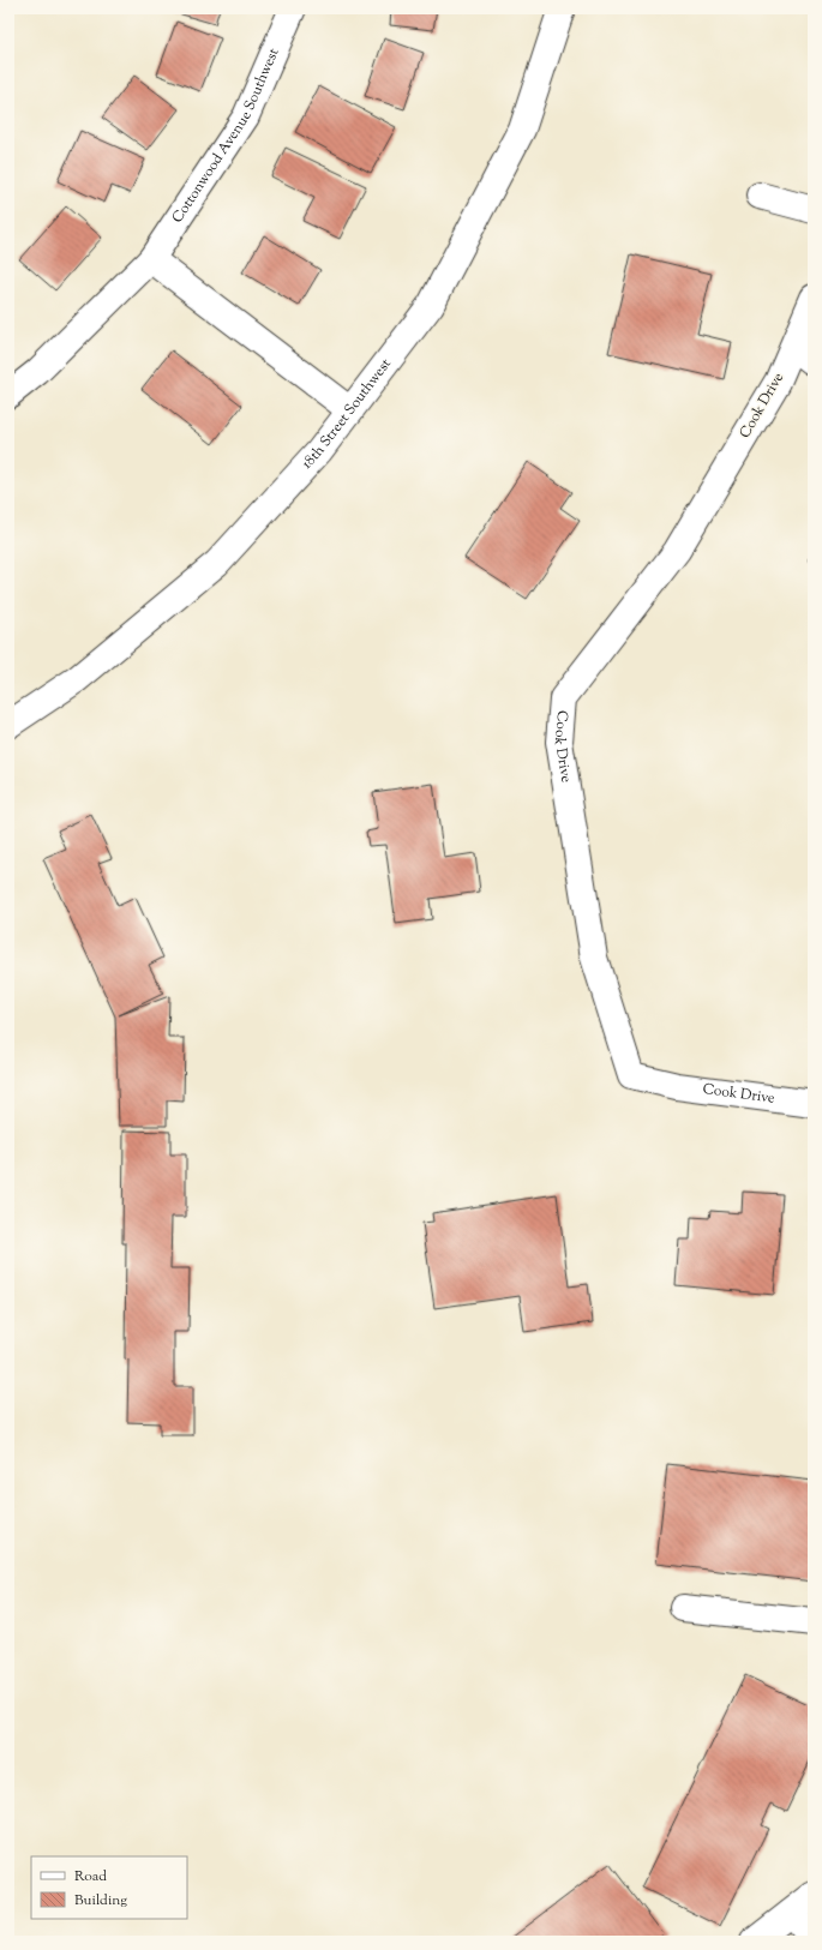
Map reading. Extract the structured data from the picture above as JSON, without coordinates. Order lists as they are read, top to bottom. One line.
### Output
{"streets":{"street":["Cottonwood Avenue Southwest","Cook Drive","18th Street Southwest"]},"legend":["Road","Building"]}
